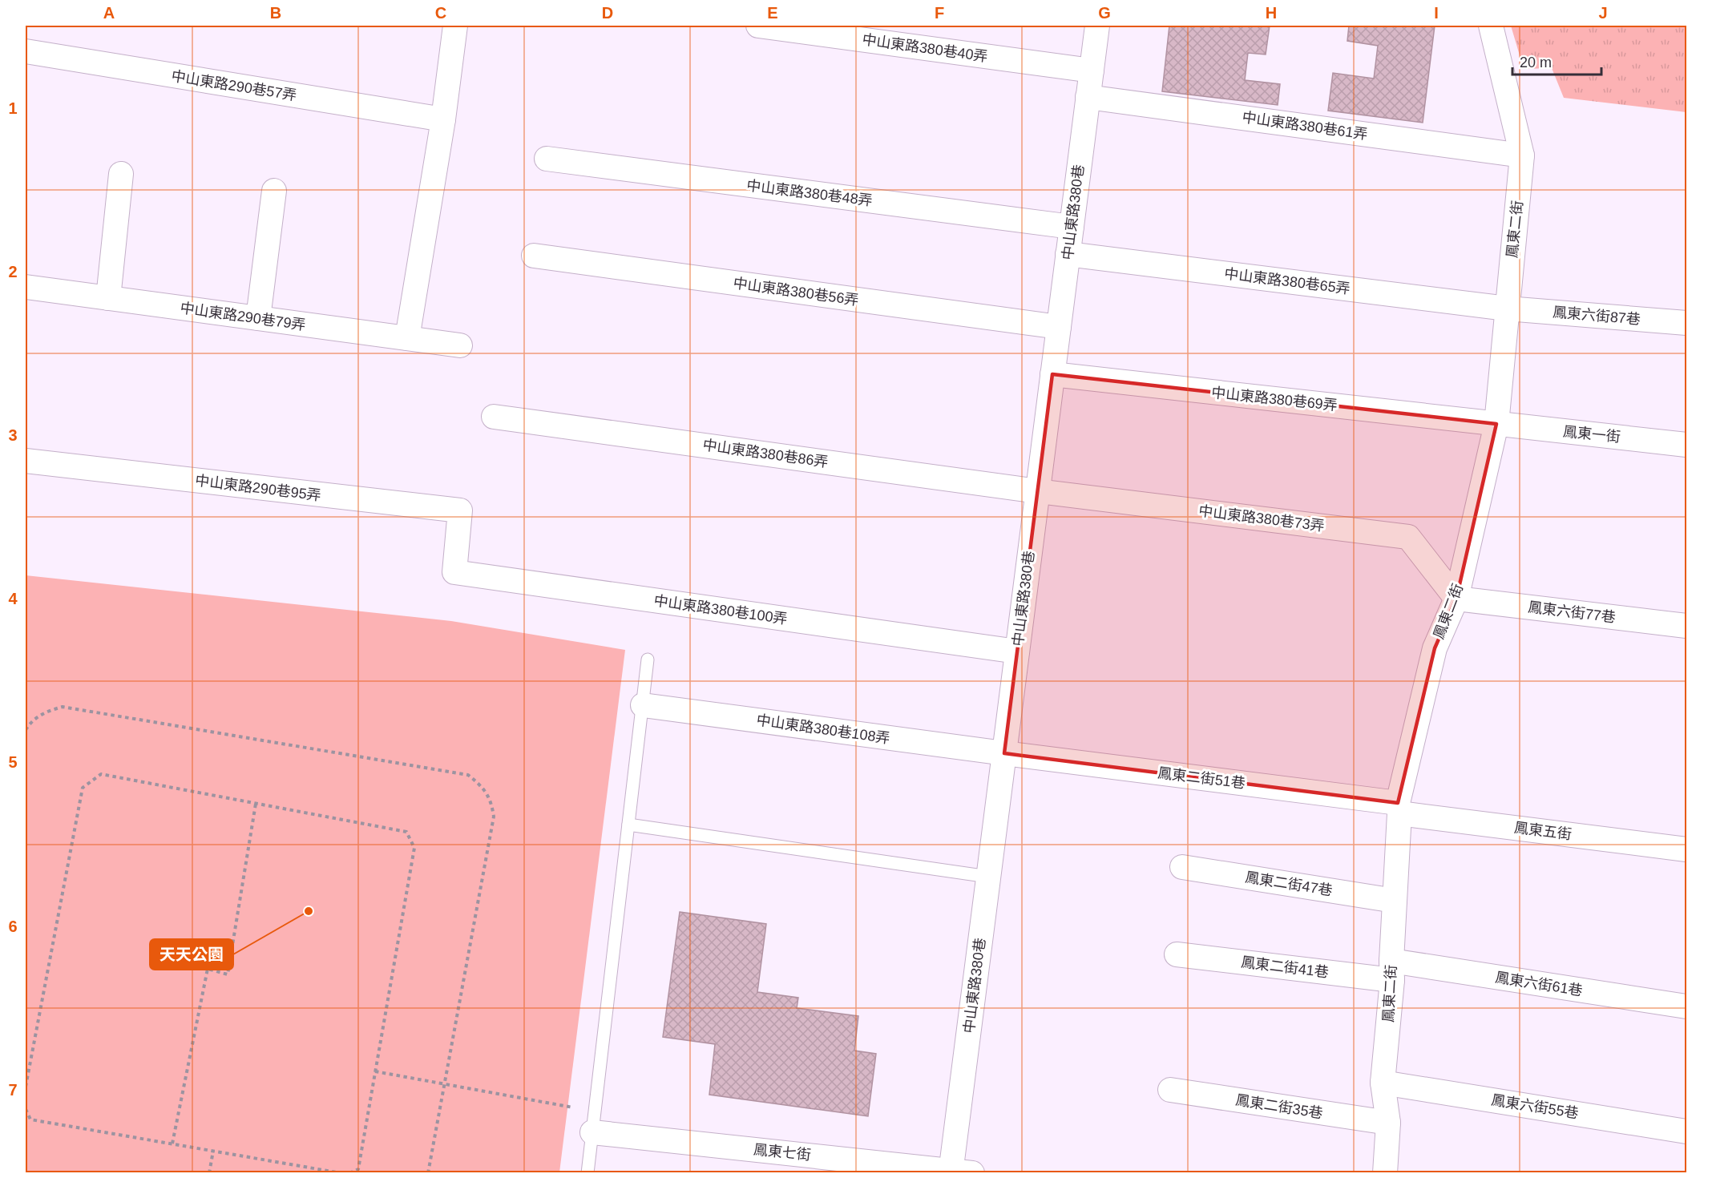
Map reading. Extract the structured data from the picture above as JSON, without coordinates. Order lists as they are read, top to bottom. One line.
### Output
{"streets":{"street":["中山東路380巷40弄","中山東路290巷57弄","中山東路380巷61弄","中山東路380巷48弄","中山東路380巷","鳳東二街","中山東路380巷65弄","中山東路380巷56弄","鳳東六街87巷","中山東路290巷79弄","中山東路380巷69弄","鳳東一街","中山東路380巷86弄","中山東路290巷95弄","中山東路380巷73弄","中山東路380巷100弄","鳳東六街77巷","中山東路380巷108弄","鳳東二街51巷","鳳東五街","鳳東二街47巷","鳳東二街41巷","鳳東六街61巷","鳳東二街35巷","鳳東六街55巷","鳳東七街"]},"crossings":[["中山東路380巷40弄","中山東路380巷"],["中山東路380巷61弄","中山東路380巷"],["中山東路380巷61弄","鳳東二街"],["中山東路380巷48弄","中山東路380巷"],["中山東路380巷","中山東路380巷65弄"],["中山東路380巷","中山東路380巷56弄"],["中山東路380巷","中山東路380巷69弄"],["中山東路380巷","中山東路380巷86弄"],["中山東路380巷","中山東路380巷73弄"],["中山東路380巷","中山東路380巷100弄"],["中山東路380巷","中山東路380巷108弄"],["中山東路380巷","鳳東二街51巷"],["中山東路380巷","鳳東七街"],["鳳東二街","中山東路380巷65弄"],["鳳東二街","鳳東六街87巷"],["鳳東二街","中山東路380巷69弄"],["鳳東二街","鳳東一街"],["鳳東二街","中山東路380巷73弄"],["鳳東二街","鳳東六街77巷"],["鳳東二街","鳳東二街51巷"],["鳳東二街","鳳東五街"],["鳳東二街","鳳東二街47巷"],["鳳東二街","鳳東二街41巷"],["鳳東二街","鳳東六街61巷"],["鳳東二街","鳳東二街35巷"],["鳳東二街","鳳東六街55巷"],["中山東路380巷65弄","鳳東六街87巷"],["中山東路380巷69弄","鳳東一街"],["中山東路380巷86弄","中山東路380巷73弄"],["中山東路290巷95弄","中山東路380巷100弄"],["中山東路380巷73弄","鳳東六街77巷"],["中山東路380巷108弄","鳳東二街51巷"],["鳳東二街51巷","鳳東五街"],["鳳東二街41巷","鳳東六街61巷"]],"places":["天天公園"],"scale_bar":"20 m","grid":{"columns":["A","B","C","D","E","F","G","H","I","J"],"rows":["1","2","3","4","5","6","7"]}}
